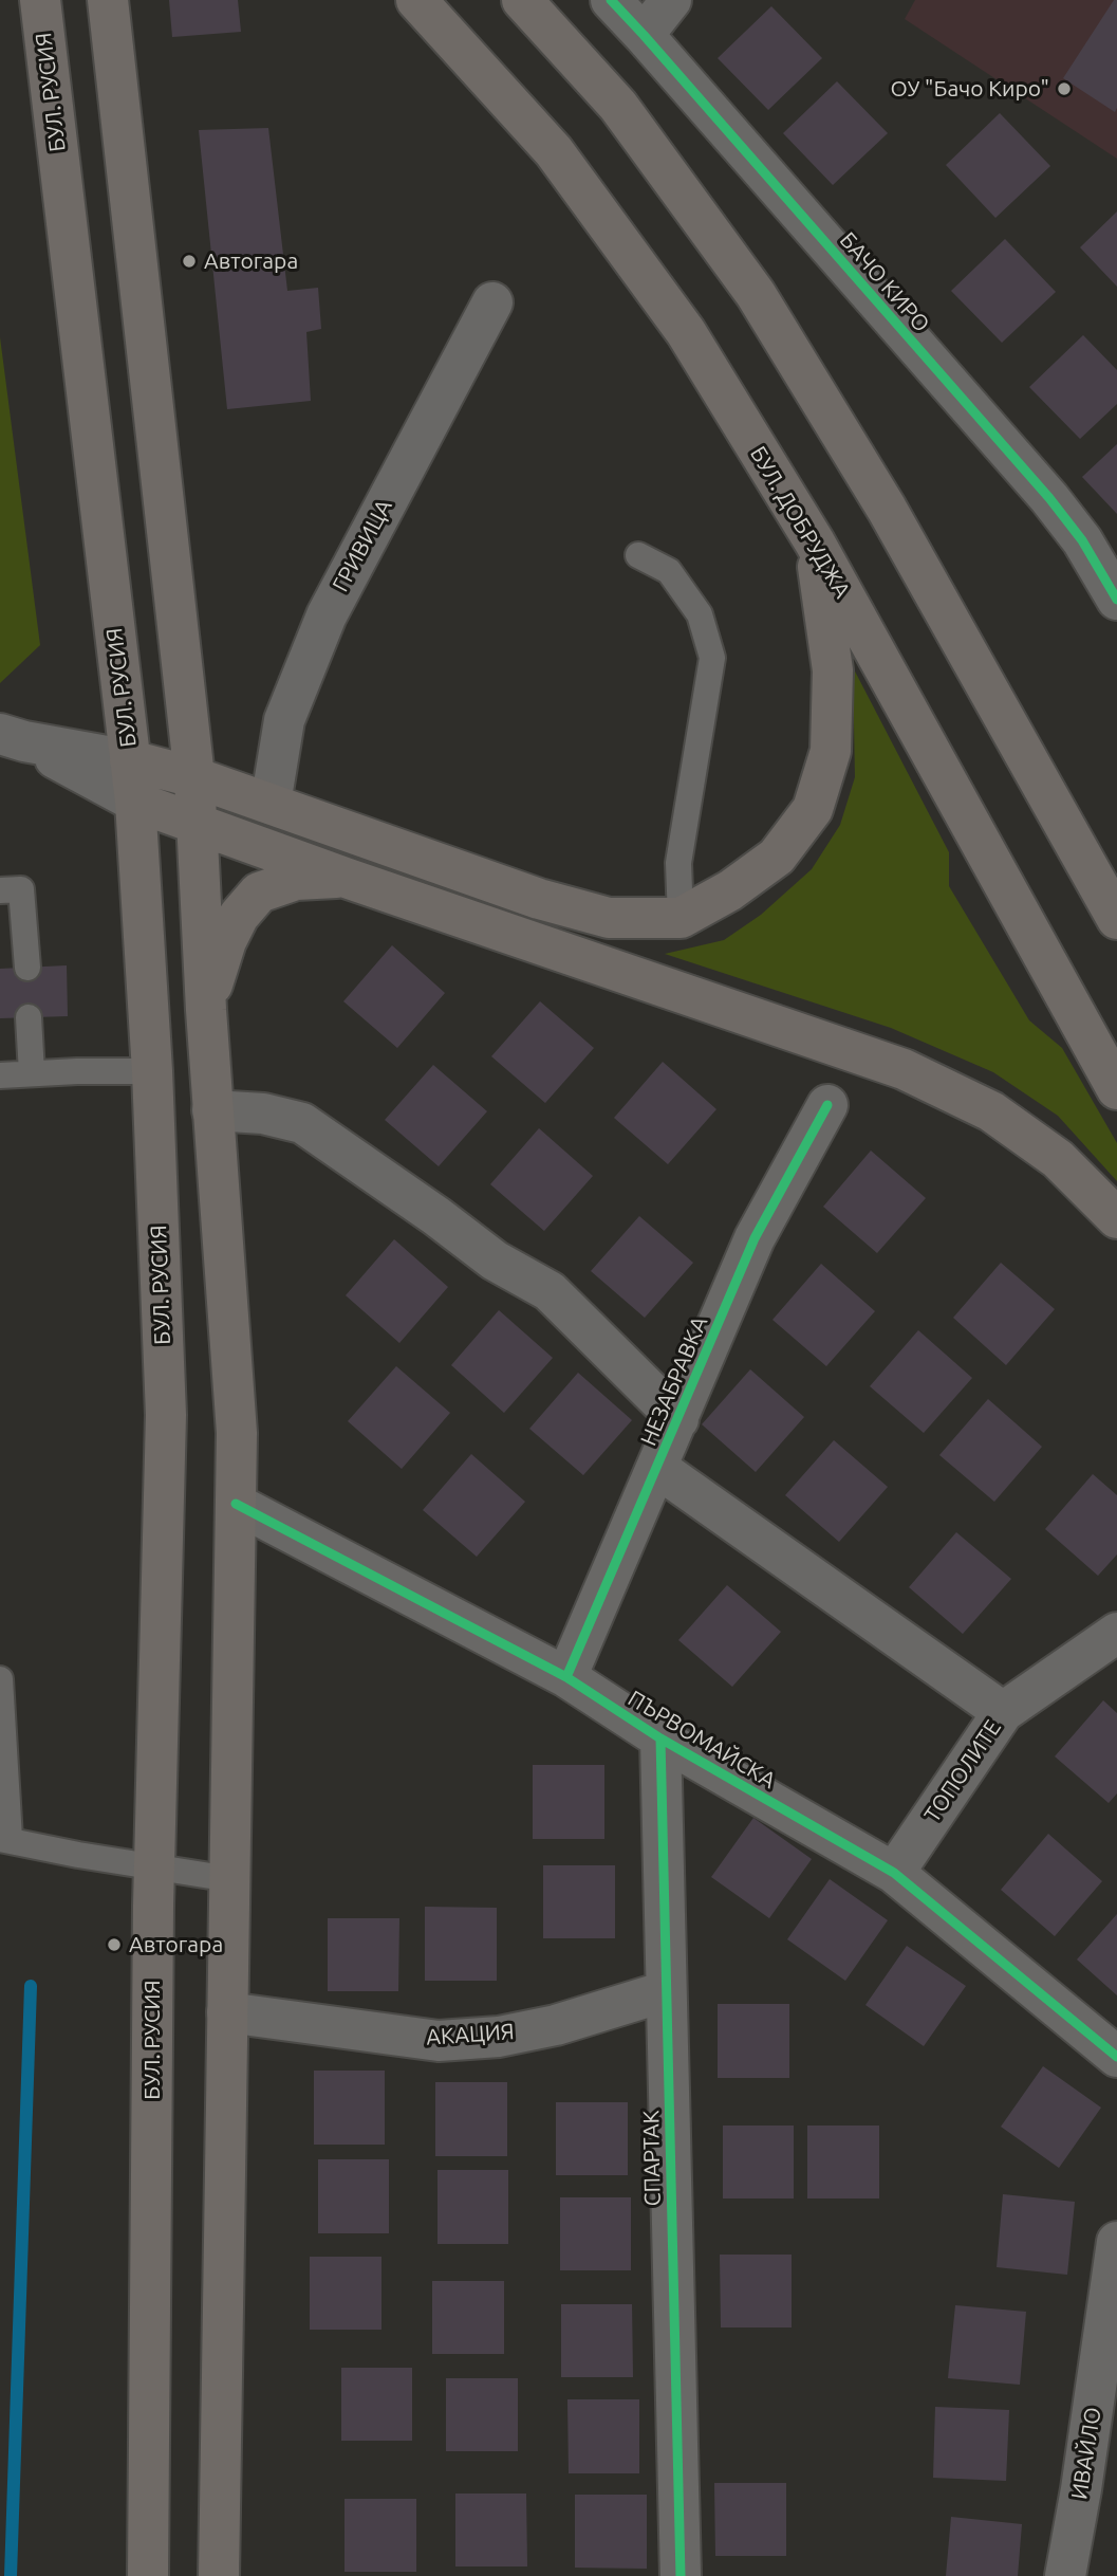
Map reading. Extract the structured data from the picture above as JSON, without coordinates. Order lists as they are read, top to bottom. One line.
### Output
{"streets":{"main road":["БУЛ. РУСИЯ","БУЛ. ДОБРУДЖА"],"street":["БАЧО КИРО","ГРИВИЦА","НЕЗАБРАВКА","ПЪРВОМАЙСКА","ТОПОЛИТЕ","АКАЦИЯ","СПАРТАК","ИВАЙЛО"]},"crossings":[["НЕЗАБРАВКА","ПЪРВОМАЙСКА"],["ПЪРВОМАЙСКА","ТОПОЛИТЕ"],["ПЪРВОМАЙСКА","СПАРТАК"],["АКАЦИЯ","СПАРТАК"]],"places":["ОУ \"Бачо Киро\"","Aвтогара","Автогара"]}
